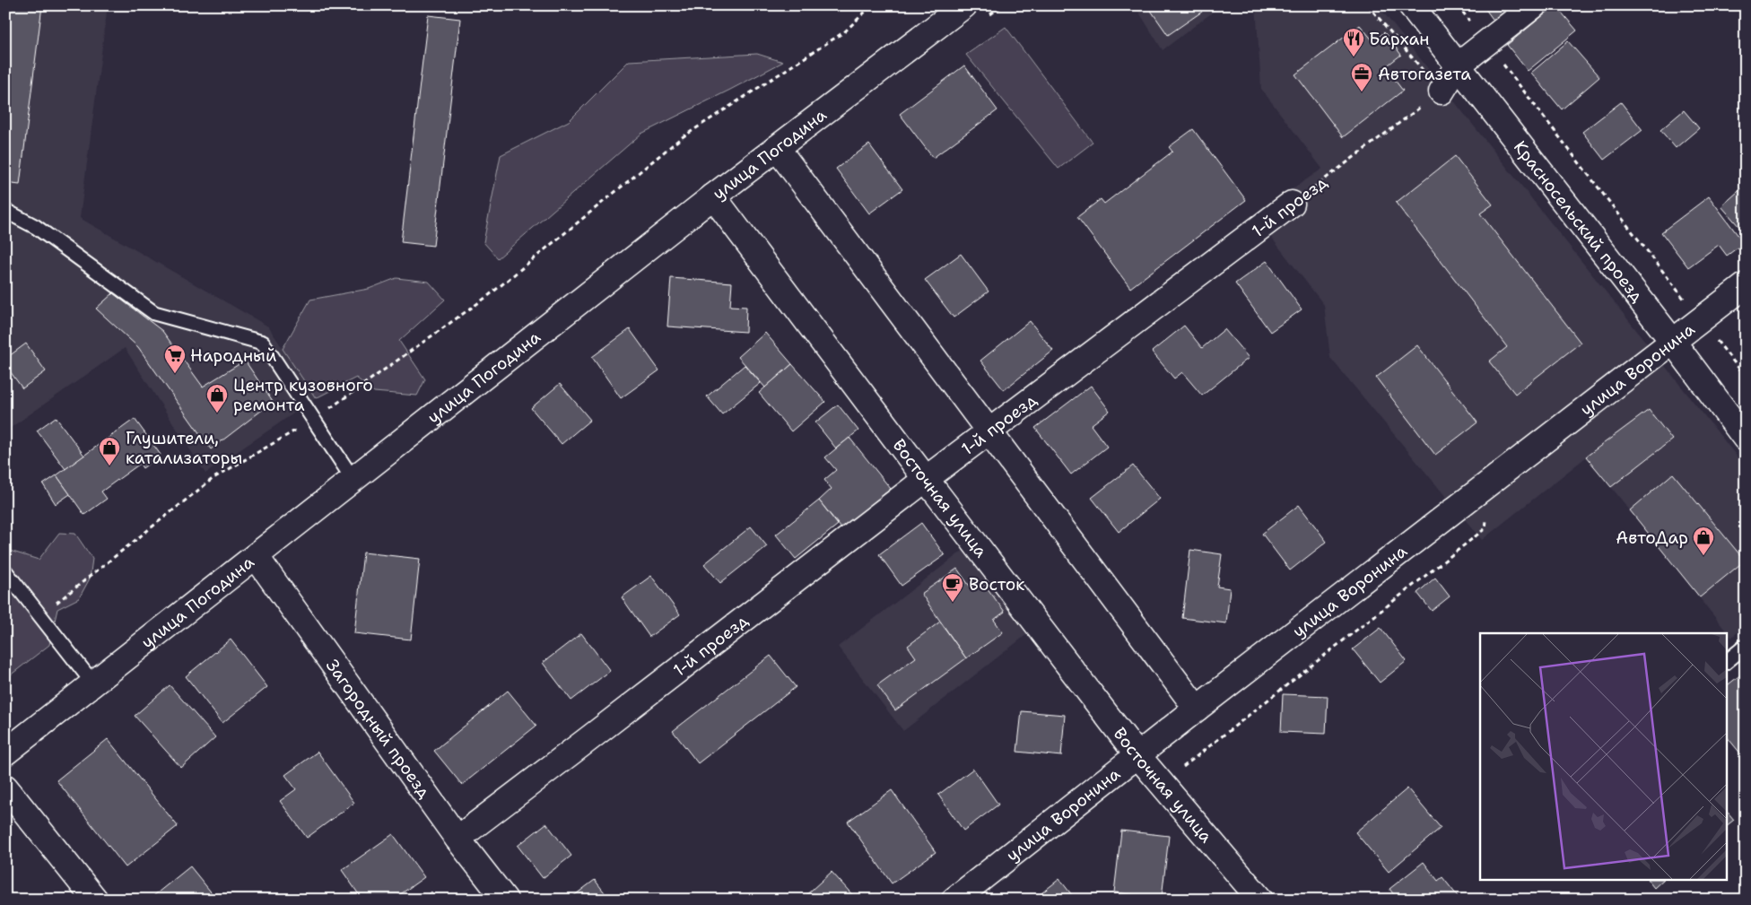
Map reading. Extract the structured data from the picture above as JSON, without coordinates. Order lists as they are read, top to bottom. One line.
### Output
{"streets":{"street":["улица Погодина","1-й проезд","Красносельский проезд","улица Воронина","Восточная улица","Загородный проезд"]},"crossings":[["улица Погодина","Восточная улица"],["улица Погодина","Загородный проезд"],["1-й проезд","Восточная улица"],["1-й проезд","Загородный проезд"],["Красносельский проезд","улица Воронина"],["улица Воронина","Восточная улица"]],"places":{"restaurant":["Бархан"],"office":["Автогазета"],"supermarket":["Народный"],"shop":["Центр кузовного ремонта","Глушители, катализаторы","АвтоДар"],"cafe":["Восток"]}}
